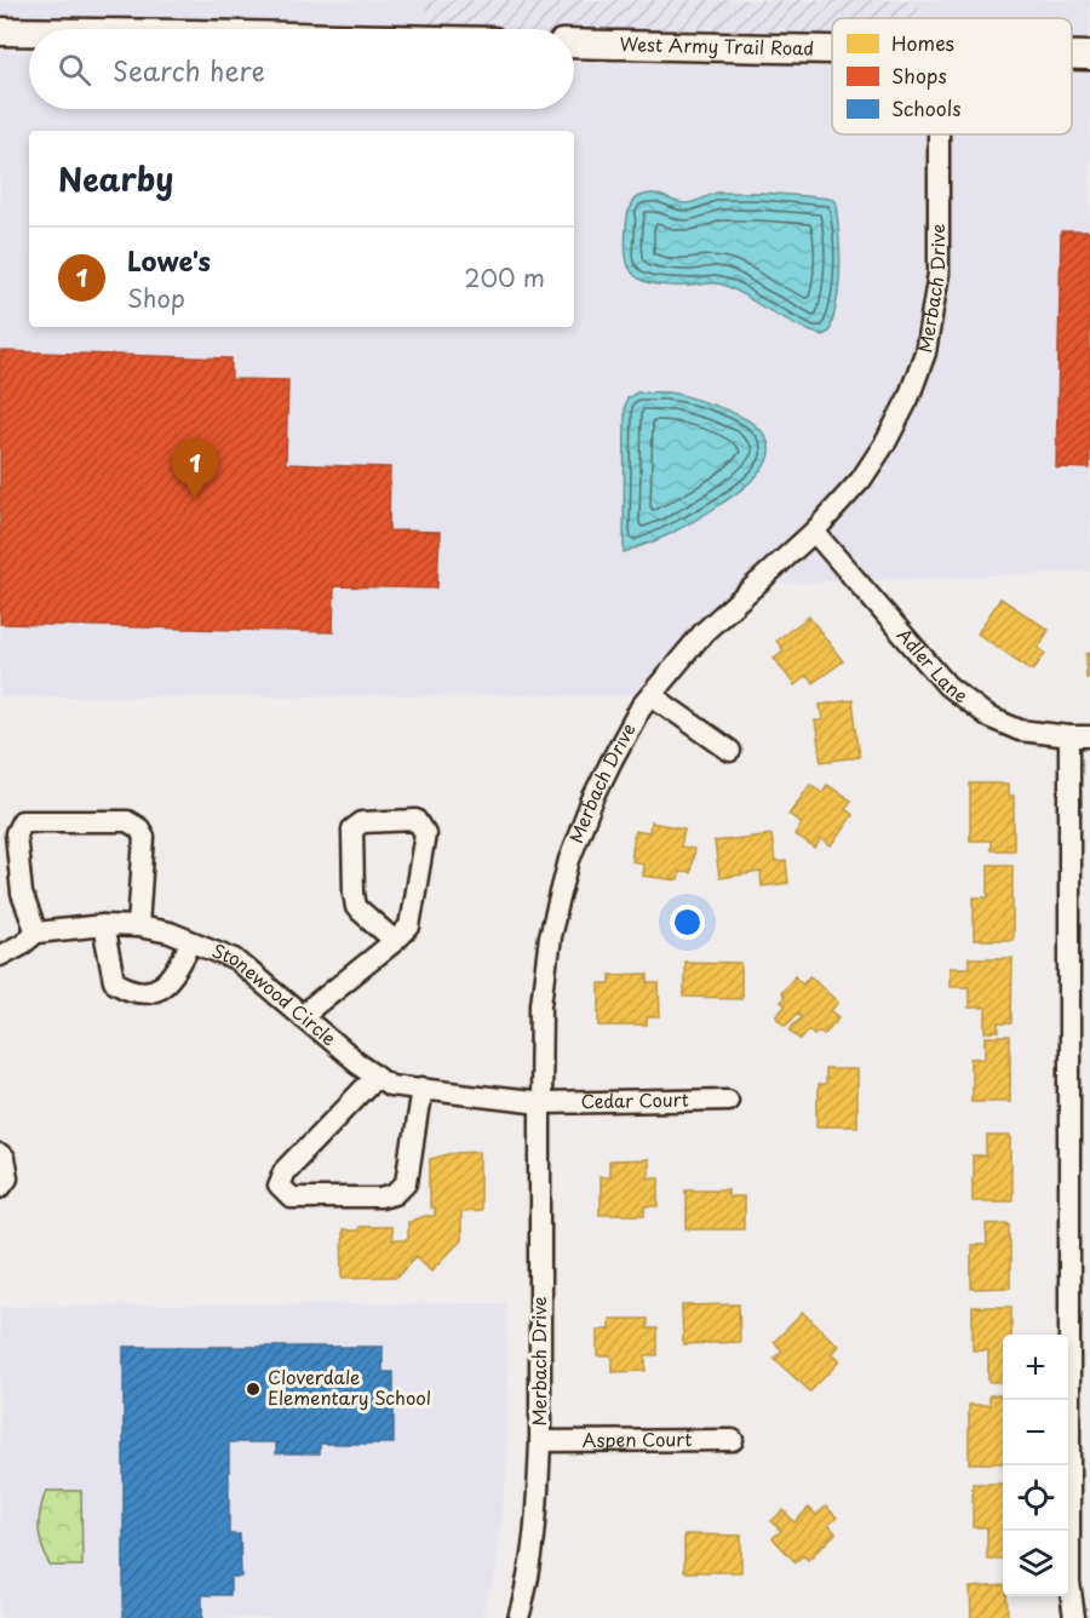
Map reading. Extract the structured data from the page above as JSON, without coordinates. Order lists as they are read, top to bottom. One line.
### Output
{"streets":{"main road":["West Army Trail Road"],"street":["Merbach Drive","Adler Lane","Stonewood Circle","Cedar Court","Aspen Court"]},"crossings":[["Merbach Drive","Adler Lane"],["Merbach Drive","Stonewood Circle"],["Merbach Drive","Cedar Court"],["Merbach Drive","Aspen Court"],["Stonewood Circle","Cedar Court"]],"places":["Cloverdale Elementary School"],"legend":["Homes","Shops","Schools"],"page":{"search":"Search here","heading":"Nearby","list":[{"mark":"1","name":"Lowe's","note":"Shop","value":"200 m"}],"pins":"1","map_buttons":["+","−"]}}
